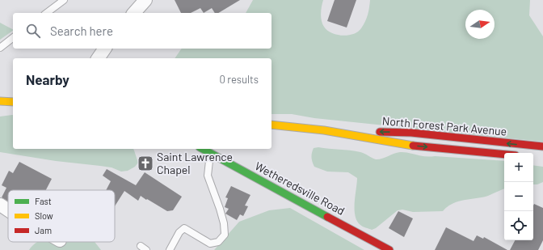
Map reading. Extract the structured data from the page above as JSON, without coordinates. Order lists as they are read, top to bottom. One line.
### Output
{"streets":{"main road":["North Forest Park Avenue","Wetheredsville Road"]},"places":{"church":["Saint Lawrence Chapel"]},"legend":["Fast","Slow","Jam"],"north":"right","page":{"search":"Search here","heading":["Nearby","0 results"],"map_buttons":["+","−"]}}
